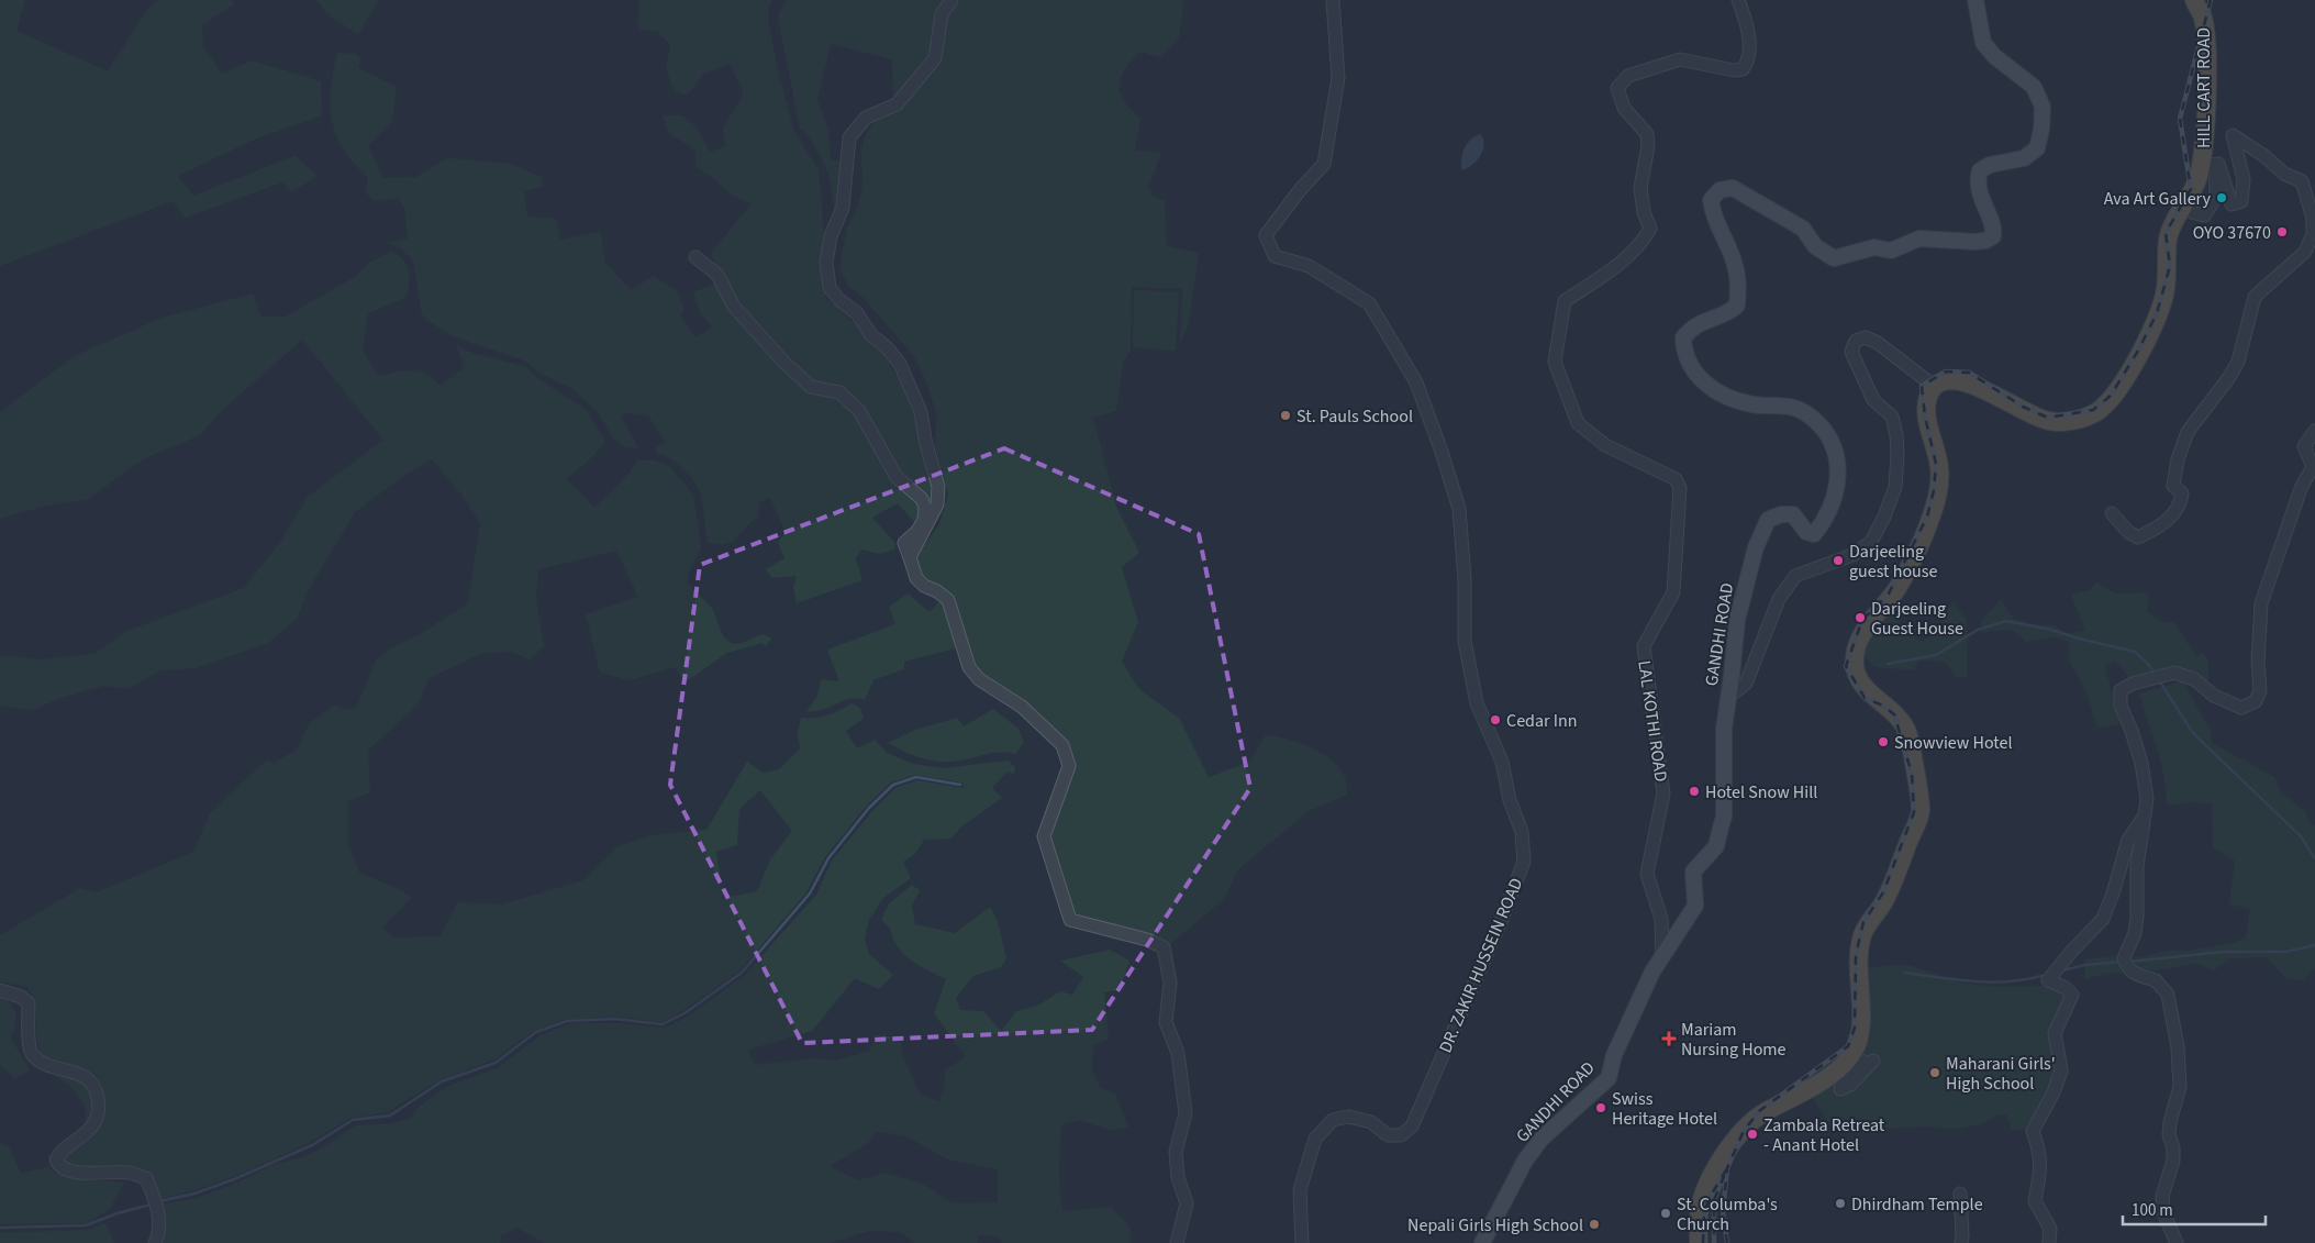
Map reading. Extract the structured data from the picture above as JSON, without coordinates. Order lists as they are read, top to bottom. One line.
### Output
{"streets":{"highway":["HILL CART ROAD"],"main road":["GANDHI ROAD"],"street":["LAL KOTHI ROAD","DR. ZAKIR HUSSEIN ROAD"]},"crossings":[["GANDHI ROAD","LAL KOTHI ROAD"]],"places":{"other":["Ava Art Gallery","OYO 37670","St. Pauls School","Darjeeling guest house","Darjeeling Guest House","Cedar Inn","Snowview Hotel","Hotel Snow Hill","Maharani Girls' High School","Swiss Heritage Hotel","Zambala Retreat - Anant Hotel","Dhirdham Temple","St. Columba's Church","Nepali Girls High School"],"health":["Mariam Nursing Home"]},"scale_bar":"100 m"}
